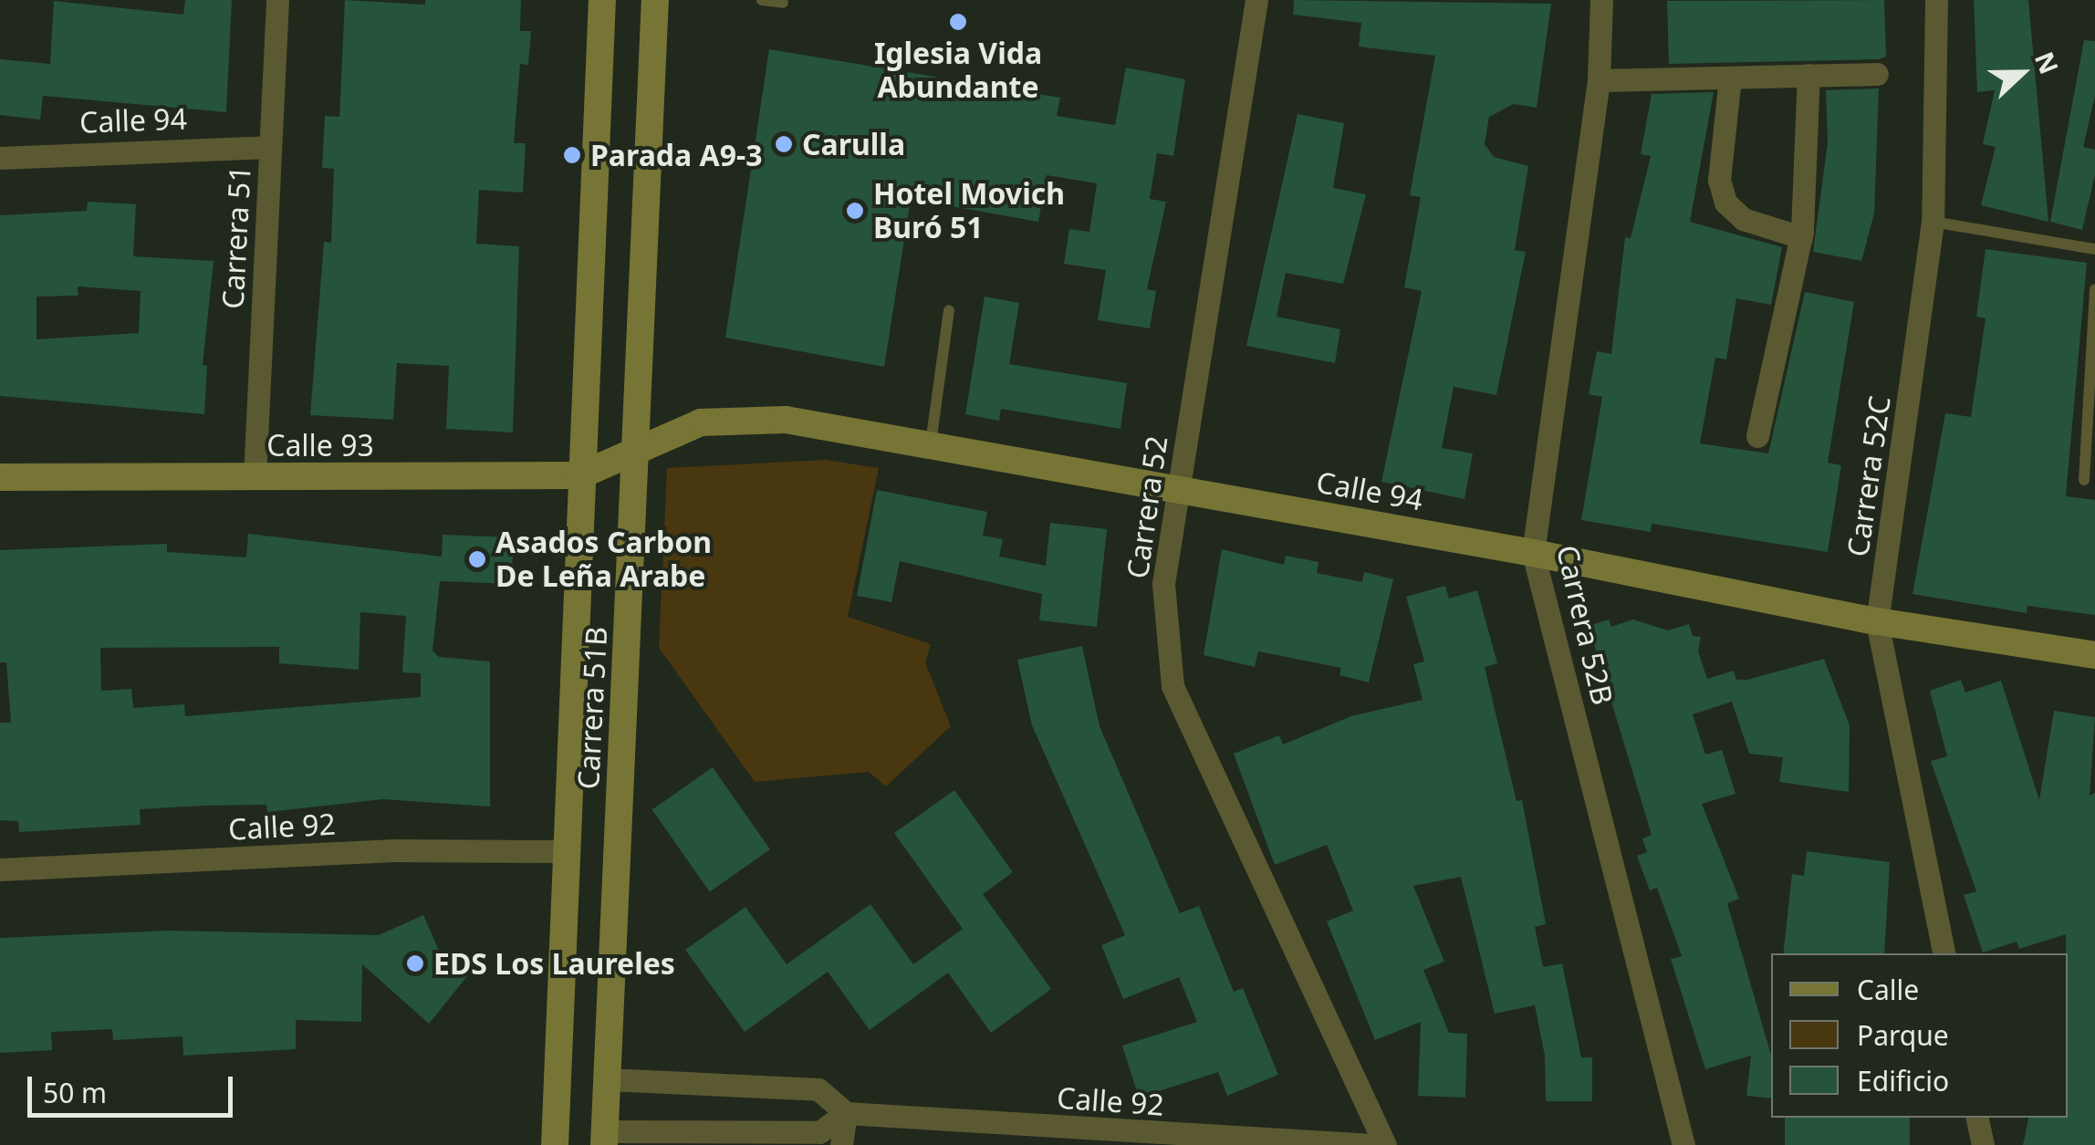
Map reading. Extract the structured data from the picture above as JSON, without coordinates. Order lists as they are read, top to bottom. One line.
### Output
{"streets":{"main road":["Calle 94","Calle 93","Carrera 51B"],"street":["Carrera 51","Carrera 52C","Carrera 52","Carrera 52B","Calle 92"]},"crossings":[["Calle 94","Carrera 51"],["Calle 94","Calle 93"],["Calle 94","Carrera 52C"],["Calle 94","Carrera 52"],["Calle 94","Carrera 52B"],["Calle 94","Carrera 51B"],["Carrera 51","Calle 93"],["Calle 93","Carrera 51B"],["Carrera 51B","Calle 92"]],"places":["Iglesia Vida Abundante","Carulla","Parada A9-3","Hotel Movich Buró 51","Asados Carbon De Leña Arabe","EDS Los Laureles"],"legend":["Calle","Parque","Edificio"],"scale_bar":"50 m","north":"right"}
